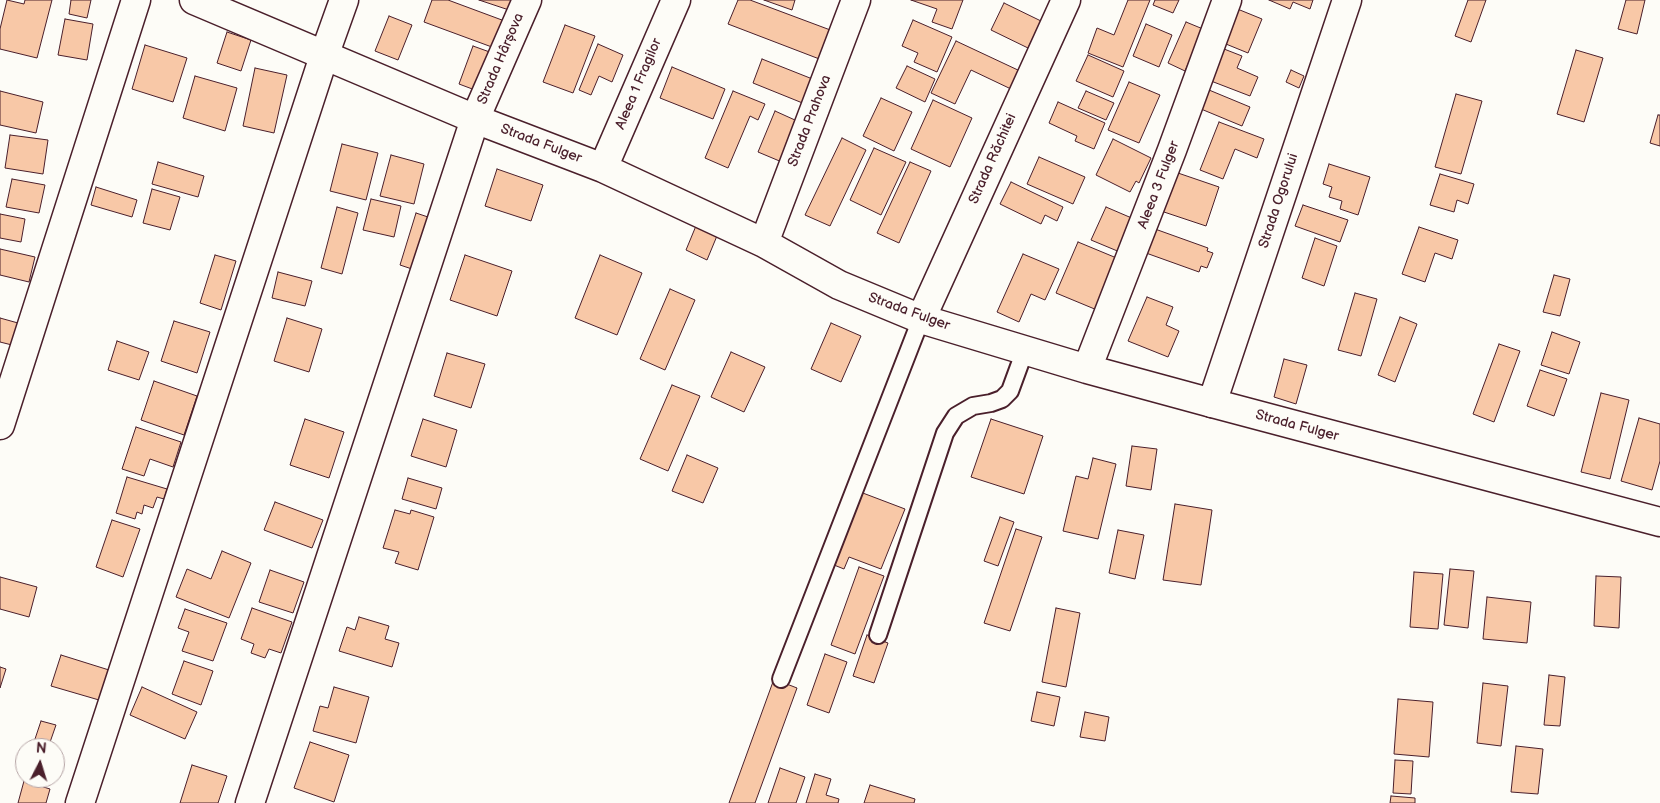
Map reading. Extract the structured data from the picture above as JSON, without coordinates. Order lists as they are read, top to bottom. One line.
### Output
{"streets":{"street":["Strada Hârșova","Aleea 1 Fragilor","Strada Prahova","Strada Fulger","Strada Răchitei","Aleea 3 Fulger","Strada Ogorului"]},"crossings":[["Strada Hârșova","Strada Fulger"],["Aleea 1 Fragilor","Strada Fulger"],["Strada Prahova","Strada Fulger"],["Strada Fulger","Strada Răchitei"],["Strada Fulger","Aleea 3 Fulger"],["Strada Fulger","Strada Ogorului"]],"north":"top"}
